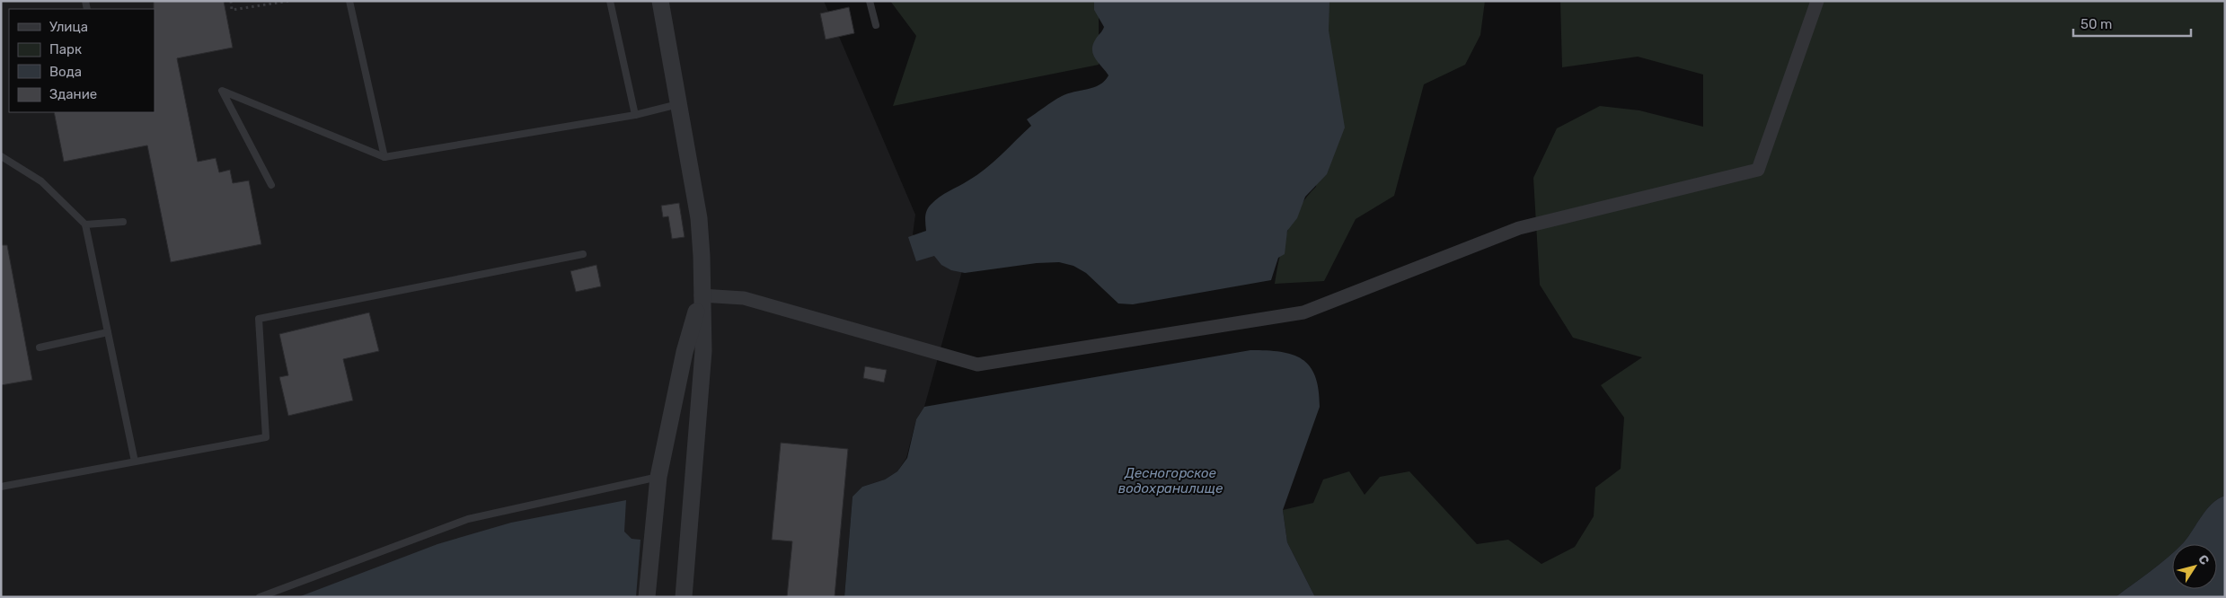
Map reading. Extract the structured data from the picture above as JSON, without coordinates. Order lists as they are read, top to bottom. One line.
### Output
{"water":["Десногорское водохранилище"],"legend":["Улица","Парк","Вода","Здание"],"scale_bar":"50 m","north":"top right"}
